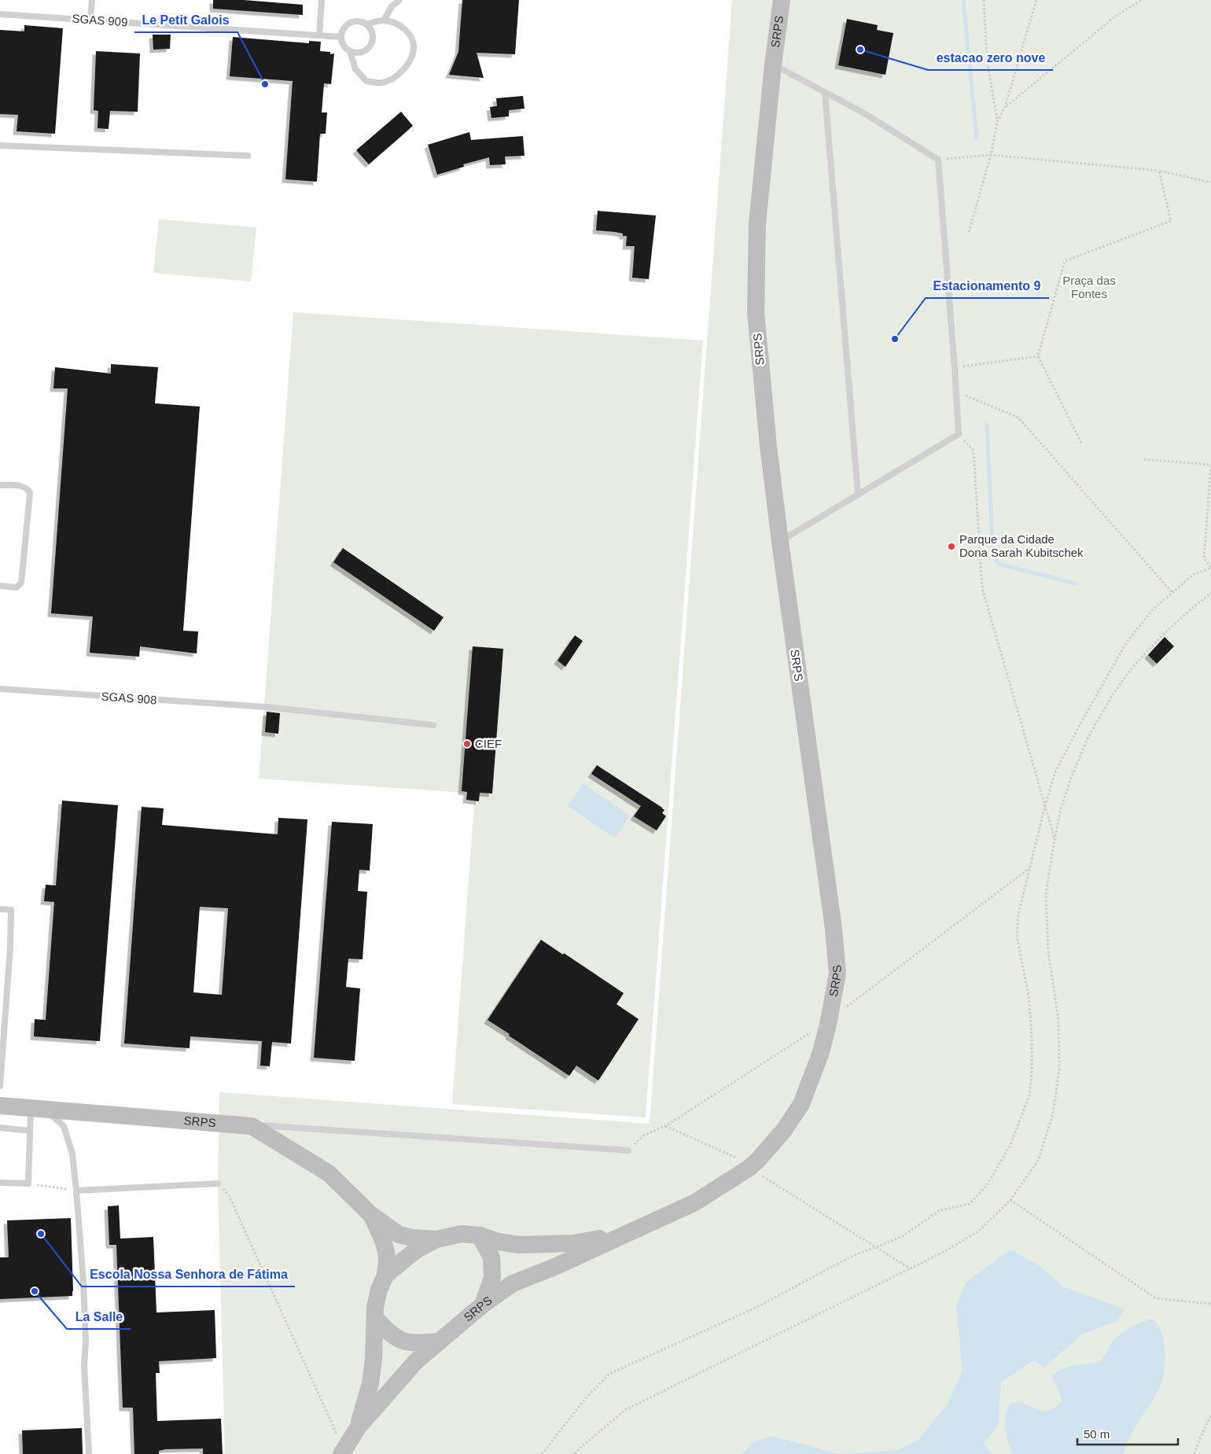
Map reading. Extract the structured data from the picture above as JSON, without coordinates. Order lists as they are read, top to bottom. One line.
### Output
{"streets":{"main road":["SRPS"],"lane":["SGAS 909","SGAS 908"]},"parks":["Praça das Fontes"],"places":["estacao zero nove","Le Petit Galois","Estacionamento 9","Parque da Cidade Dona Sarah Kubitschek","CIEF","Escola Nossa Senhora de Fátima","La Salle"],"scale_bar":"50 m"}
